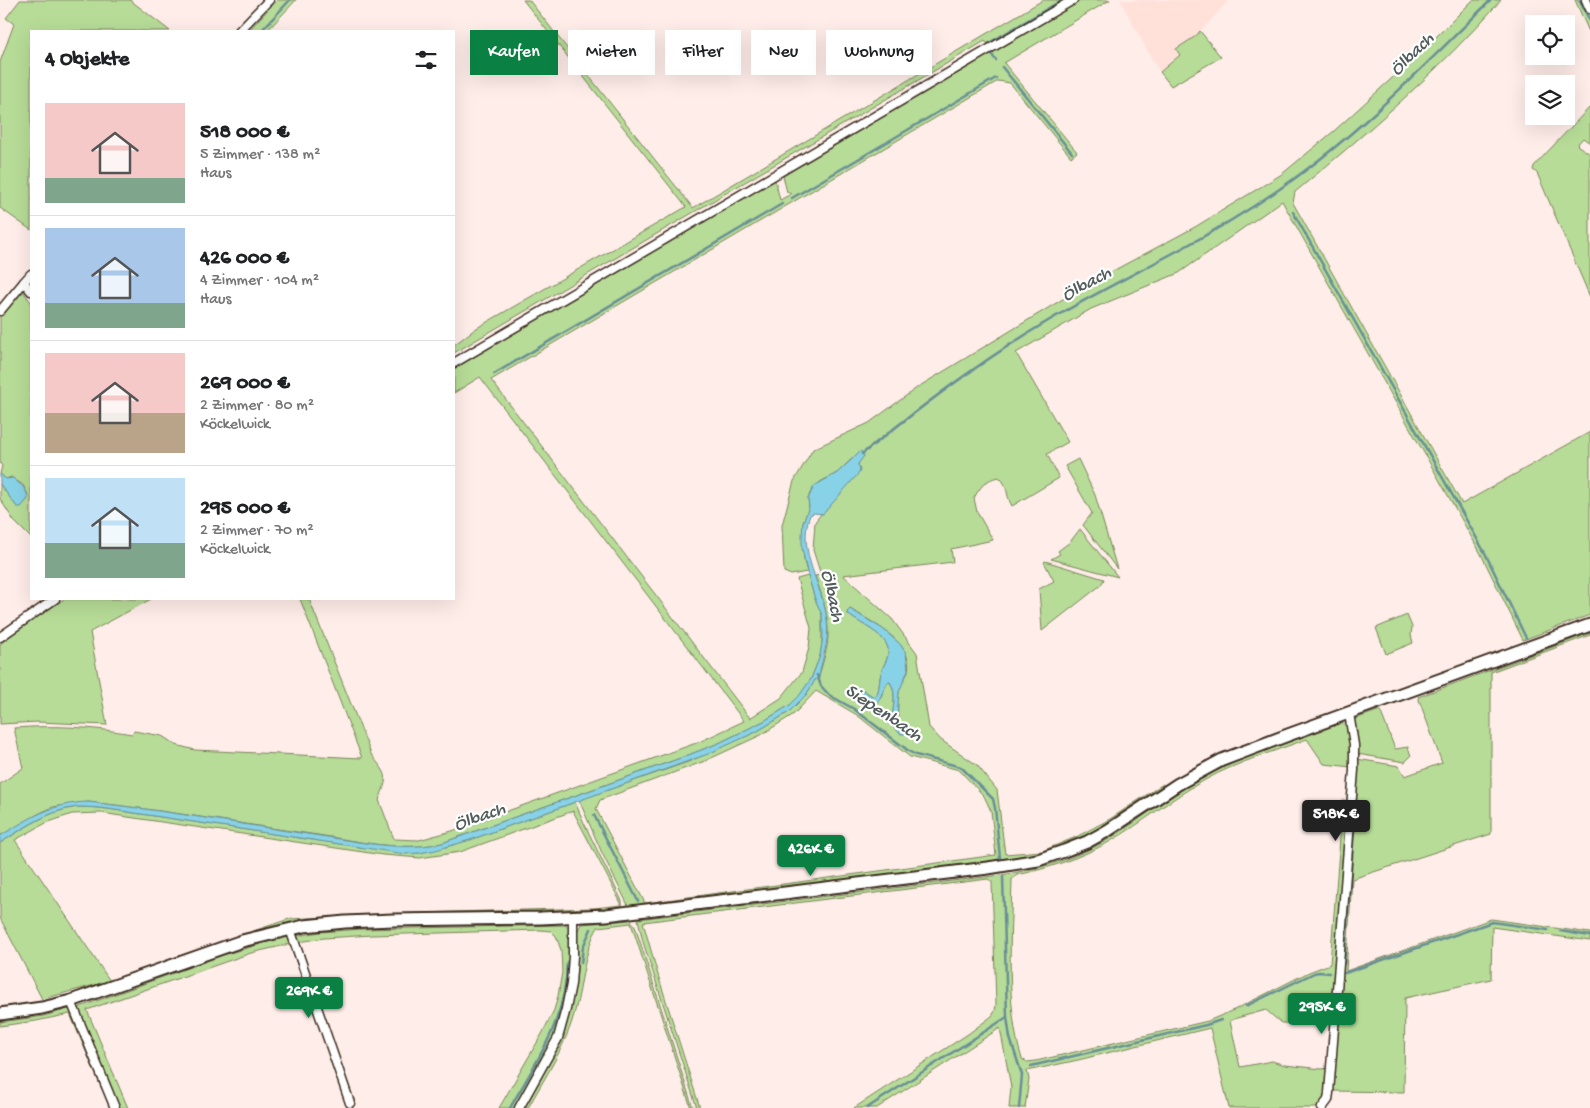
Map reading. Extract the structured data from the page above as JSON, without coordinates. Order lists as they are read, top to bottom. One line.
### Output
{"water":["Ölbach","Siepenbach"],"page":{"chip":["Kaufen","Mieten","Filter","Neu","Wohnung"],"heading":"4 Objekte","list":[{"name":"518 000 €","note":"5 Zimmer · 138 m² · Haus"},{"name":"426 000 €","note":"4 Zimmer · 104 m² · Haus"},{"name":"269 000 €","note":"2 Zimmer · 80 m² · Köckelwick"},{"name":"295 000 €","note":"2 Zimmer · 70 m² · Köckelwick"}],"price":["518K €","426K €","269K €","295K €"]}}
